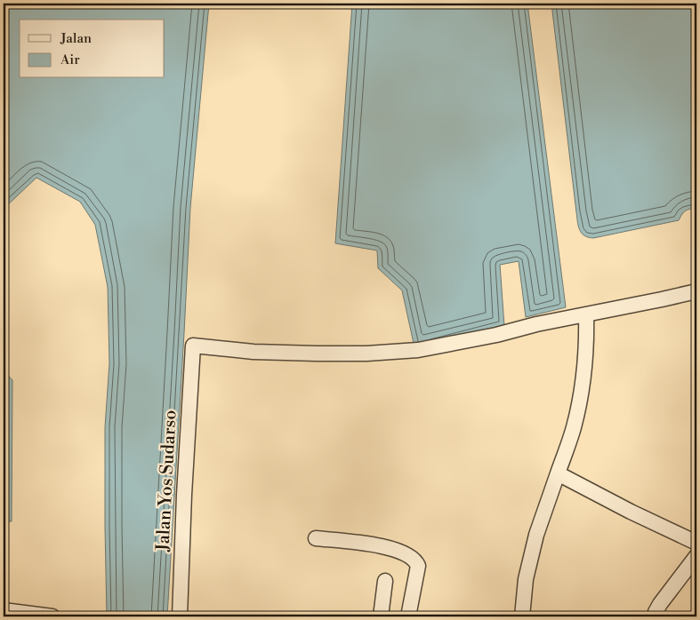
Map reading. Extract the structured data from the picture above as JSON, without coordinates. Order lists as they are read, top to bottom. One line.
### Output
{"streets":{"street":["Jalan Yos Sudarso"]},"legend":["Jalan","Air"]}
